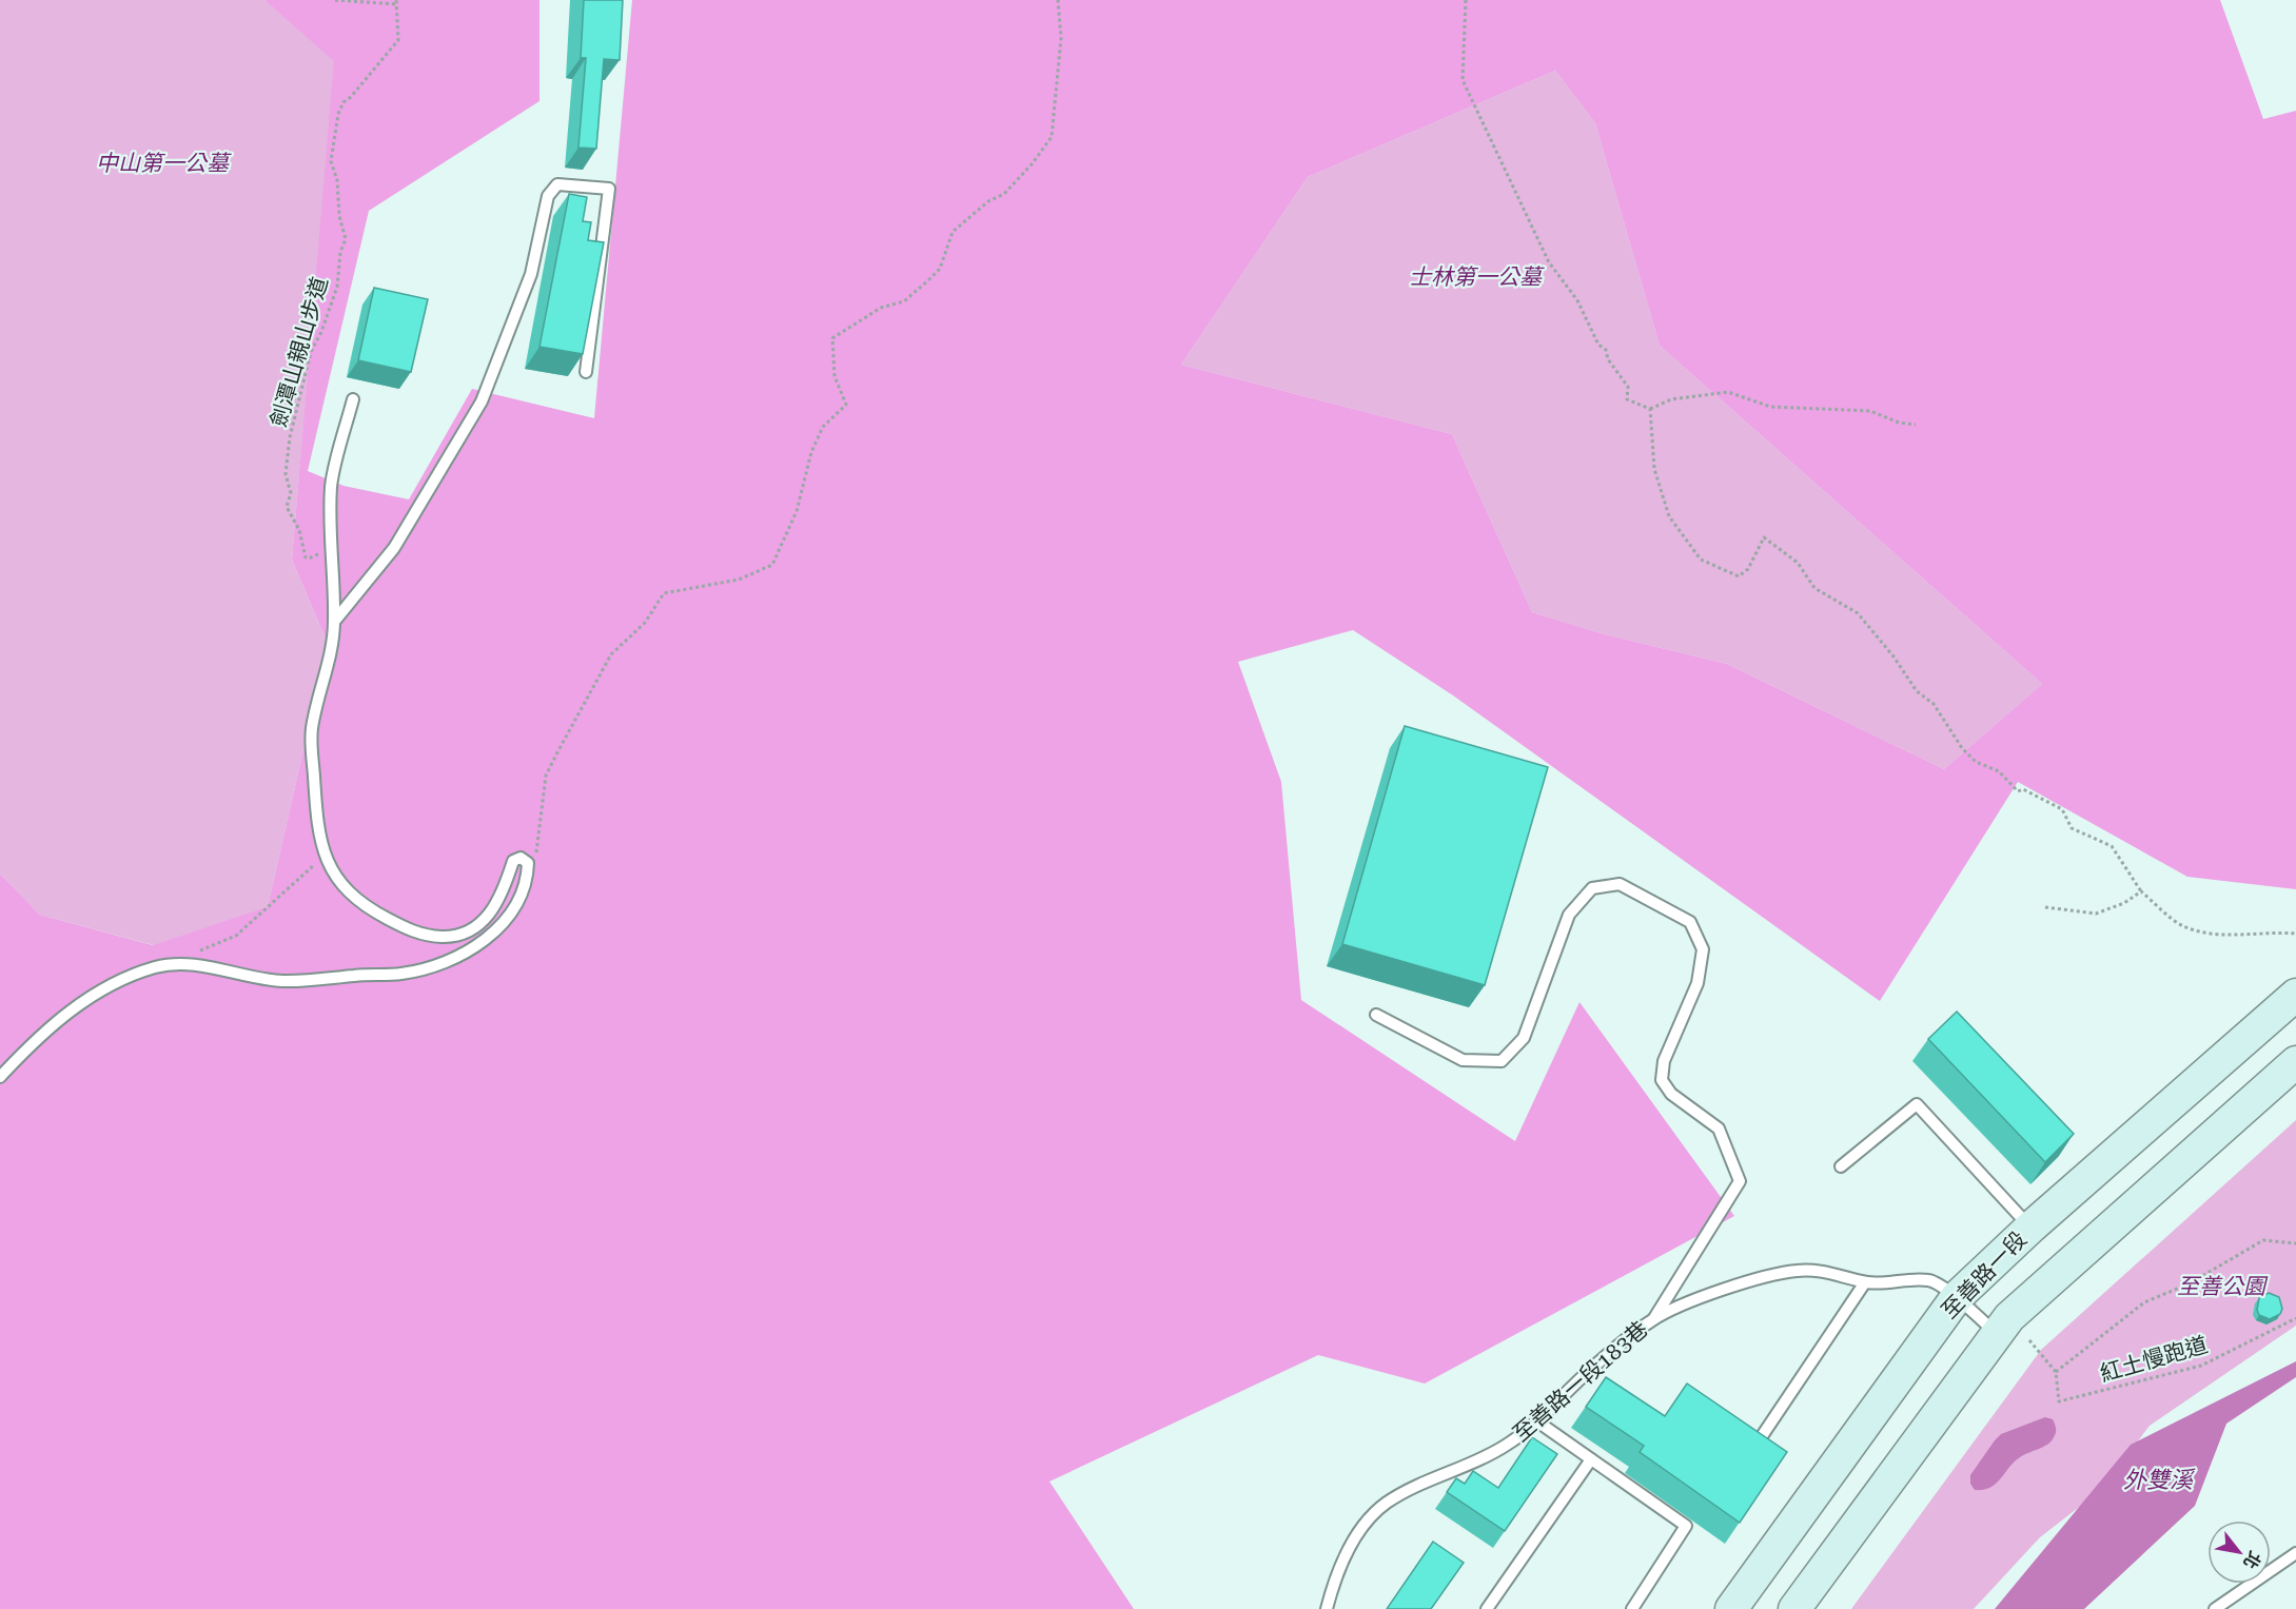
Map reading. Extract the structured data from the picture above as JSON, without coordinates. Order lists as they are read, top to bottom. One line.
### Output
{"streets":{"main road":["至善路一段"],"lane":["至善路一段183巷"],"path":["劍潭山親山步道","紅土慢跑道"]},"crossings":[["至善路一段","至善路一段183巷"]],"water":["外雙溪"],"parks":["中山第一公墓","士林第一公墓","至善公園"],"north":"bottom right"}
